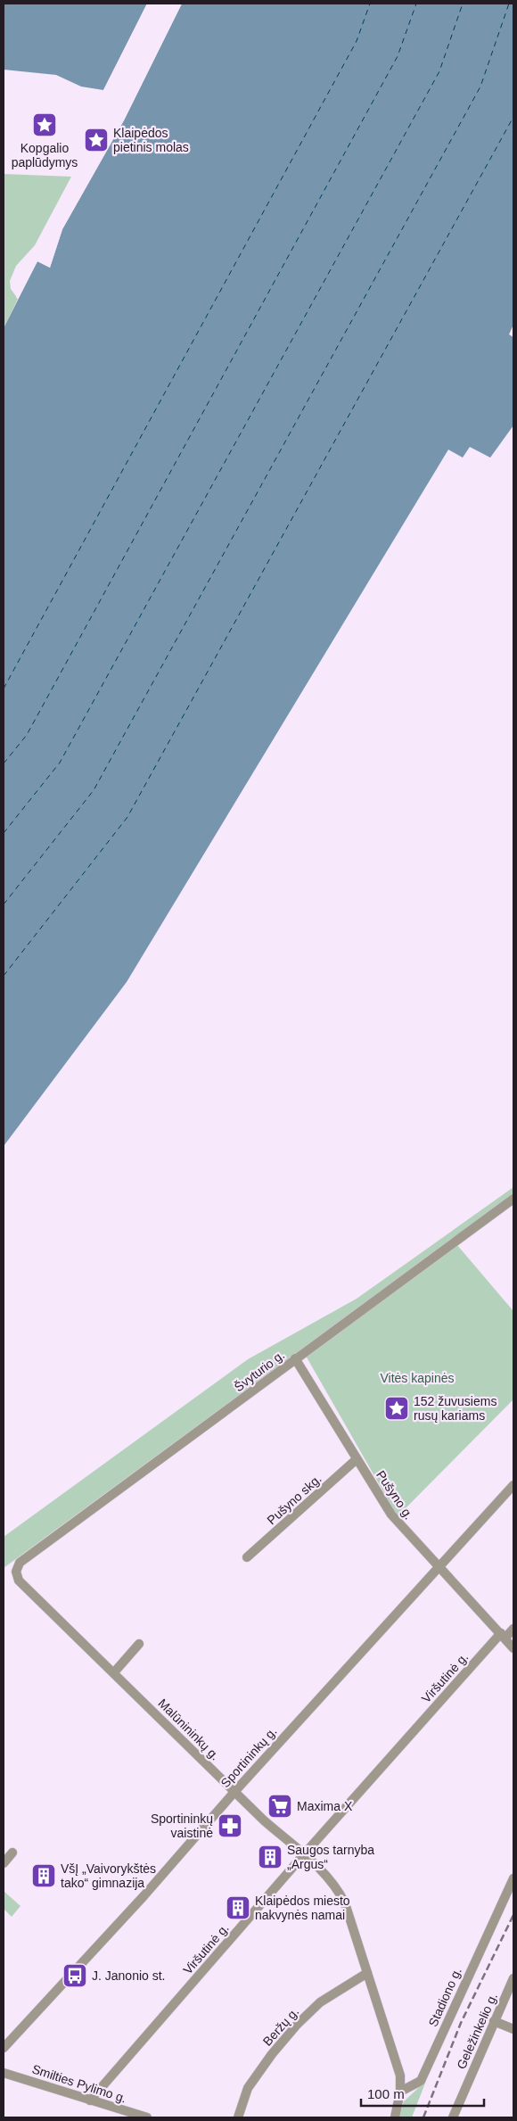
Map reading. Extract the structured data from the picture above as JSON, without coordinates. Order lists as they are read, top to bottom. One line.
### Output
{"streets":{"street":["Švyturio g.","Pušyno g.","Pušyno skg.","Viršutinė g.","Malūnininkų g.","Sportininkų g.","Stadiono g.","Beržų g.","Geležinkelio g.","Smilties Pylimo g."]},"crossings":[["Švyturio g.","Pušyno g."],["Švyturio g.","Malūnininkų g."],["Pušyno g.","Pušyno skg."],["Pušyno g.","Viršutinė g."],["Pušyno g.","Sportininkų g."],["Viršutinė g.","Malūnininkų g."],["Viršutinė g.","Smilties Pylimo g."],["Malūnininkų g.","Sportininkų g."],["Malūnininkų g.","Stadiono g."],["Malūnininkų g.","Beržų g."]],"parks":["Vitės kapinės"],"places":{"place":["Kopgalio paplūdymys","Klaipėdos pietinis molas","152 žuvusiems rusų kariams"],"supermarket":["Maxima X"],"pharmacy":["Sportininkų vaistinė"],"building":["Saugos tarnyba „Argus“","VšĮ „Vaivorykštės tako“ gimnazija","Klaipėdos miesto nakvynės namai"],"bus stop":["J. Janonio st."]},"scale_bar":"100 m"}
